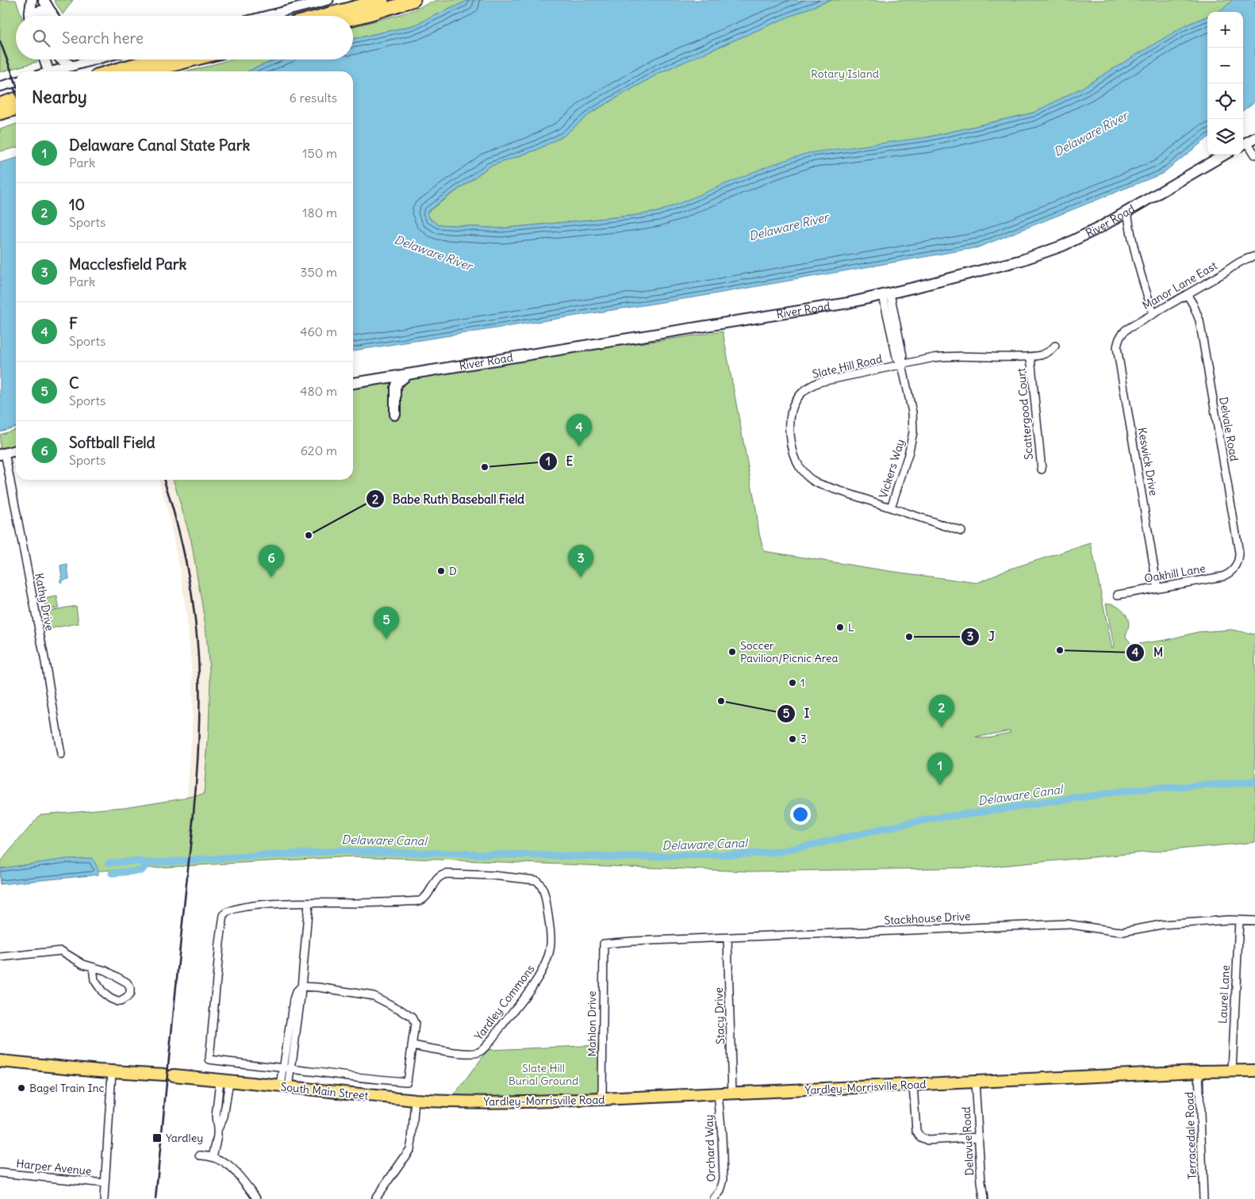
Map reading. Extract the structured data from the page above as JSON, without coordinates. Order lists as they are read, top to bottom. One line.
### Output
{"streets":{"main road":["River Road","Yardley-Morrisville Road","South Main Street"],"street":["Manor Lane East","Slate Hill Road","Scattergood Court","Delvale Road","Keswick Drive","Vickers Way","Oakhill Lane","Kathy Drive","Stackhouse Drive","Laurel Lane","Yardley Commons","Stacy Drive","Mahlon Drive","Terracedale Road","Delavue Road","Orchard Way","Harper Avenue"]},"crossings":[["River Road","Vickers Way"],["Manor Lane East","Delvale Road"],["Manor Lane East","Keswick Drive"],["Slate Hill Road","Scattergood Court"],["Slate Hill Road","Vickers Way"],["Delvale Road","Oakhill Lane"],["Keswick Drive","Oakhill Lane"],["Stackhouse Drive","Laurel Lane"],["Stackhouse Drive","Stacy Drive"],["Stackhouse Drive","Mahlon Drive"],["Laurel Lane","Yardley-Morrisville Road"],["Stacy Drive","Yardley-Morrisville Road"],["Mahlon Drive","Yardley-Morrisville Road"],["Yardley-Morrisville Road","South Main Street"],["Yardley-Morrisville Road","Terracedale Road"],["Yardley-Morrisville Road","Delavue Road"],["Yardley-Morrisville Road","Orchard Way"]],"water":["Delaware River","Delaware Canal"],"parks":["Rotary Island","Slate Hill Burial Ground"],"places":{"other":["E","Babe Ruth Baseball Field","D","L","J","M","Soccer Pavilion/Picnic Area","1","I","3","Bagel Train Inc"],"transit":["Yardley"]},"page":{"map_buttons":["+","−"],"search":"Search here","heading":["Nearby","6 results"],"list":[{"mark":"1","name":"Delaware Canal State Park","note":"Park","value":"150 m"},{"mark":"2","name":"10","note":"Sports","value":"180 m"},{"mark":"3","name":"Macclesfield Park","note":"Park","value":"350 m"},{"mark":"4","name":"F","note":"Sports","value":"460 m"},{"mark":"5","name":"C","note":"Sports","value":"480 m"},{"mark":"6","name":"Softball Field","note":"Sports","value":"620 m"}],"pins":["4","3","6","5","2","1"]}}
